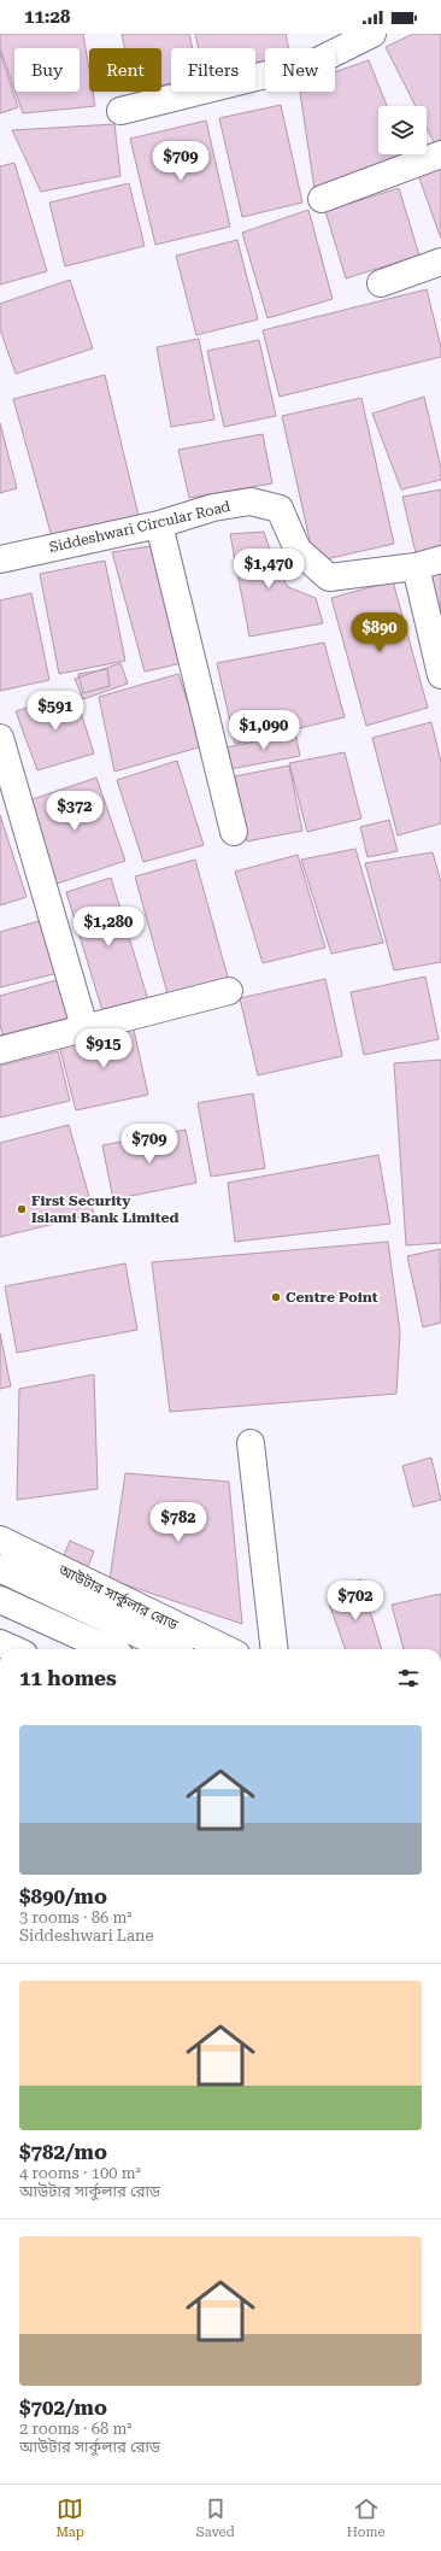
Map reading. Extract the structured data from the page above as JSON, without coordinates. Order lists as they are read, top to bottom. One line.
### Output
{"streets":{"street":["Siddeshwari Circular Road","আউটার সার্কুলার রোড"]},"places":["First Security Islami Bank Limited","Centre Point"],"page":{"status":"11:28","chip":["Buy","Rent","Filters","New"],"price":["$709","$1,470","$890","$591","$1,090","$372","$1,280","$915","$709","$782","$702"],"heading":"11 homes","list":[{"name":"$890/mo","note":"3 rooms · 86 m² · Siddeshwari Lane"},{"name":"$782/mo","note":"4 rooms · 100 m² · আউটার সার্কুলার রোড"},{"name":"$702/mo","note":"2 rooms · 68 m² · আউটার সার্কুলার রোড"}],"tabs":["Map","Saved","Home"]}}
